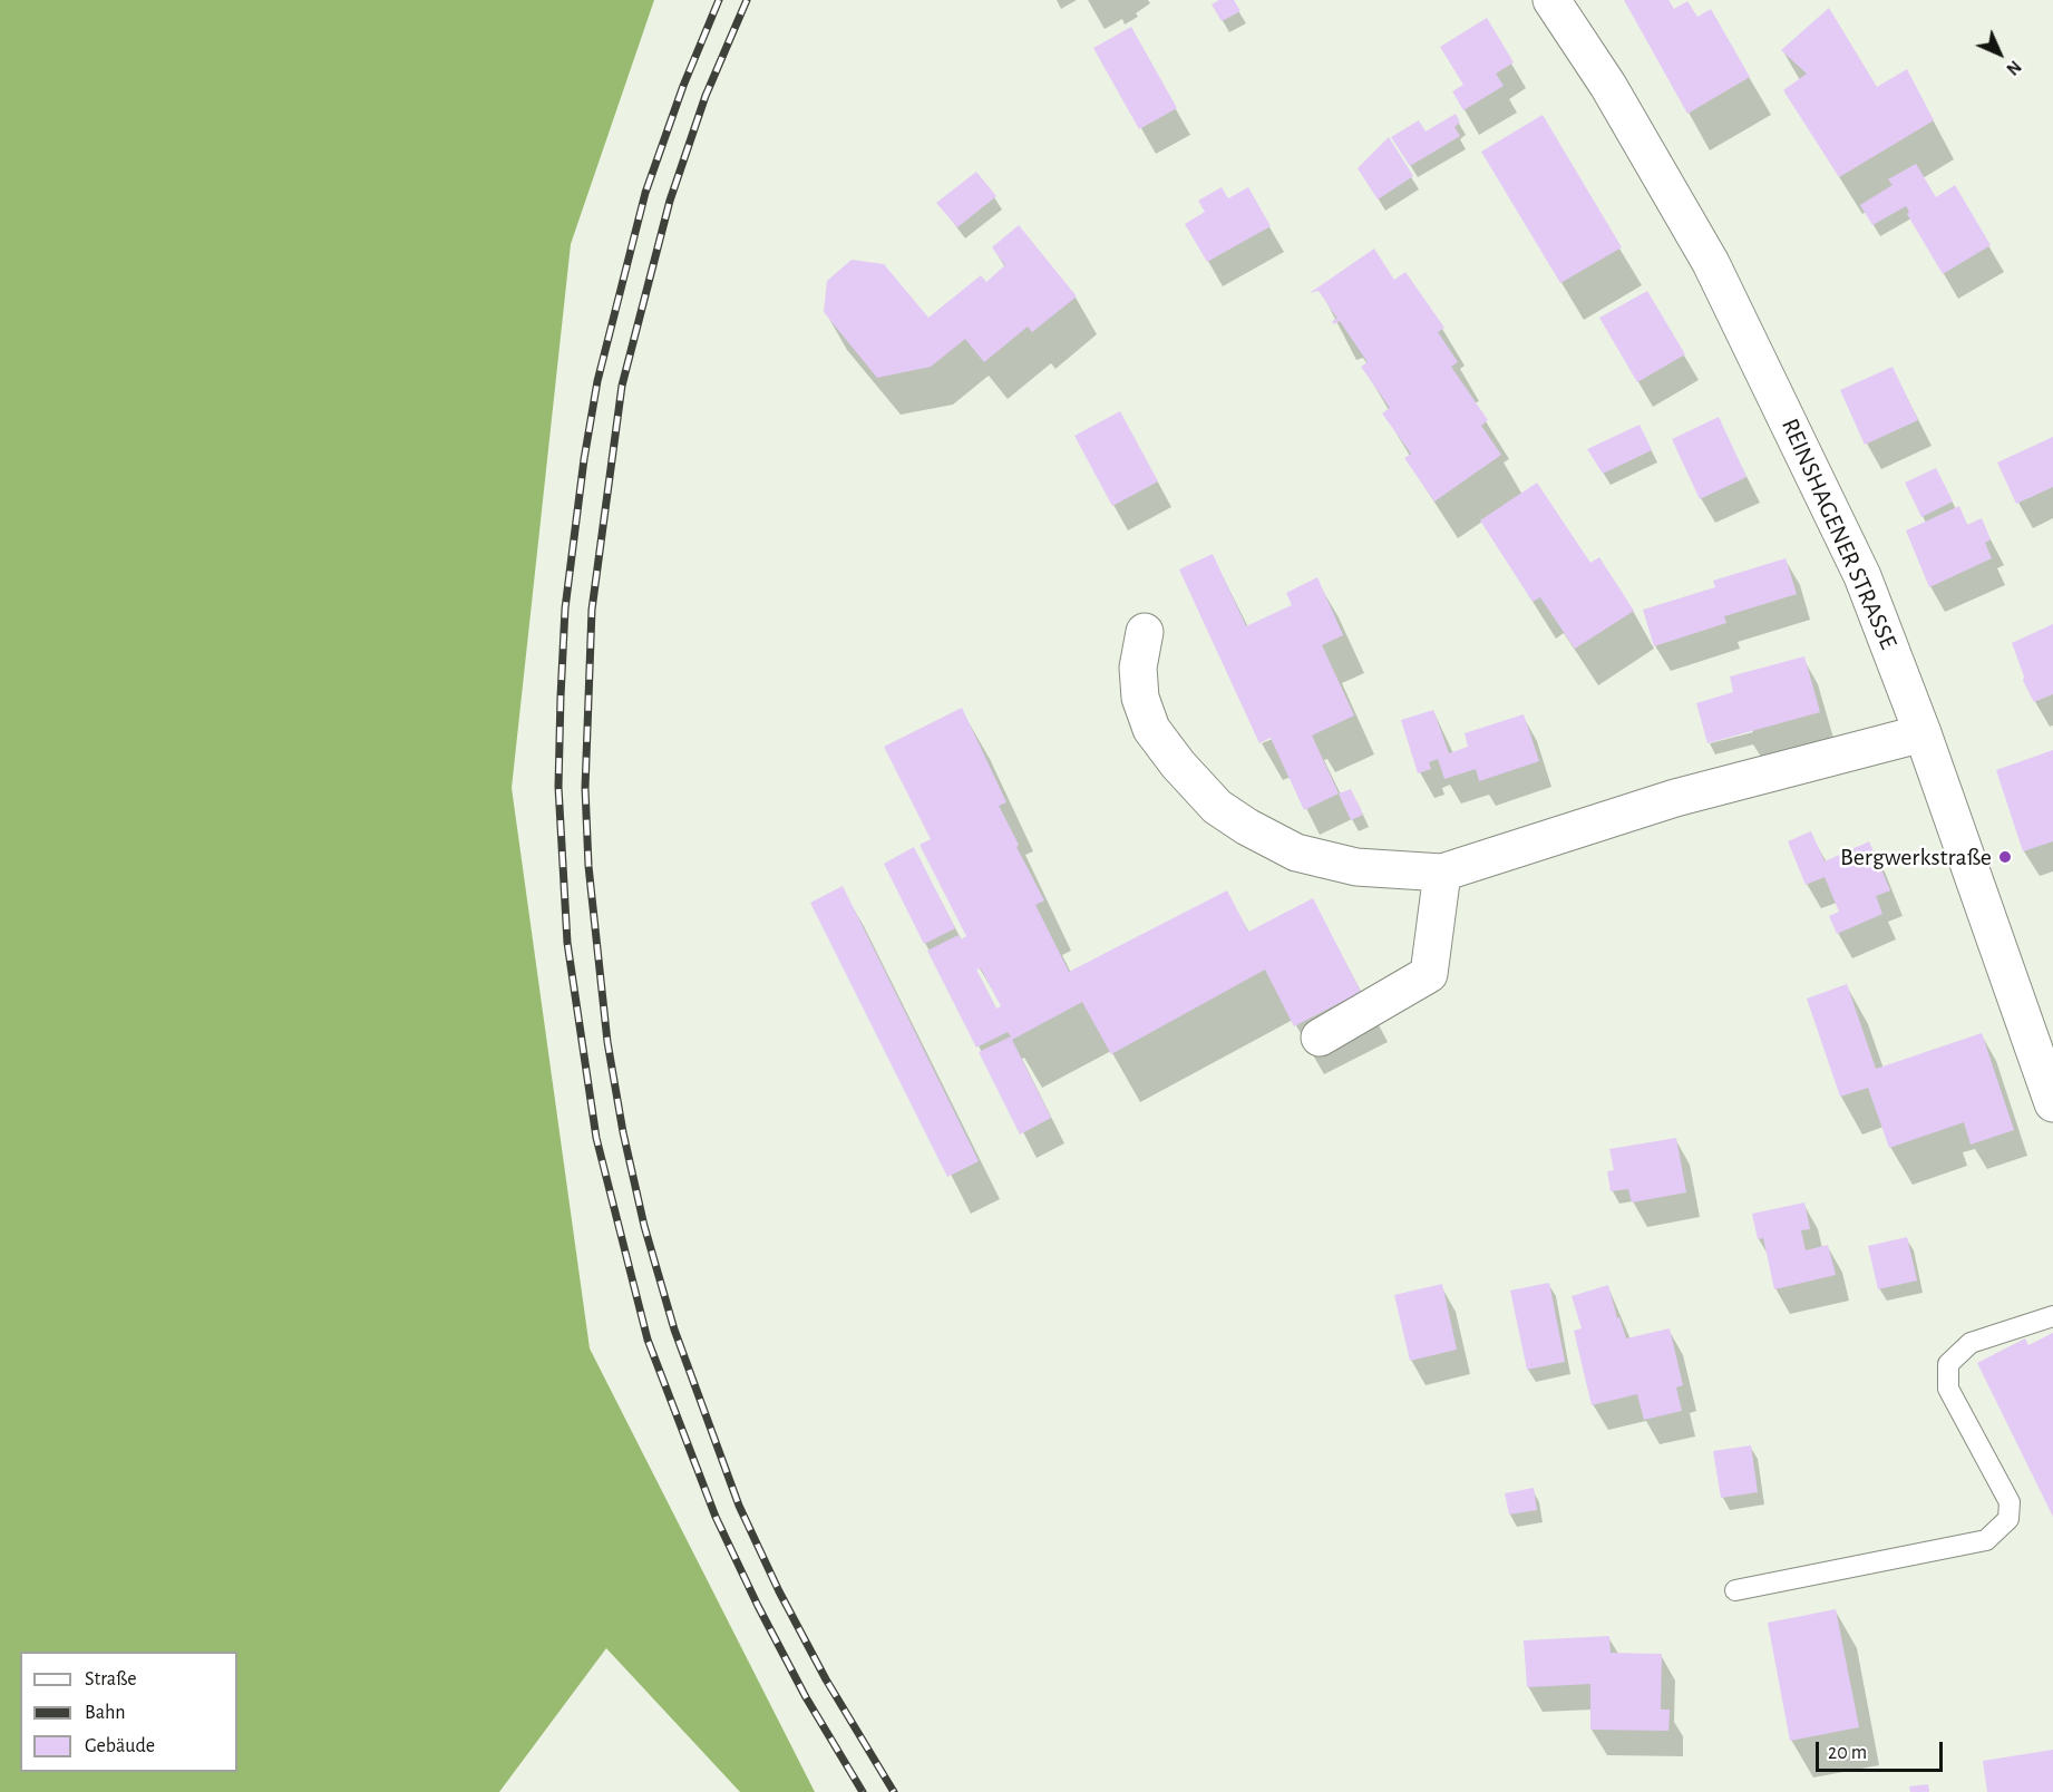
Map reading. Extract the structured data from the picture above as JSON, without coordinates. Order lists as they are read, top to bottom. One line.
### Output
{"streets":{"main road":["REINSHAGENER STRASSE"]},"places":["Bergwerkstraße"],"legend":["Straße","Bahn","Gebäude"],"scale_bar":"20 m","north":"bottom right"}
